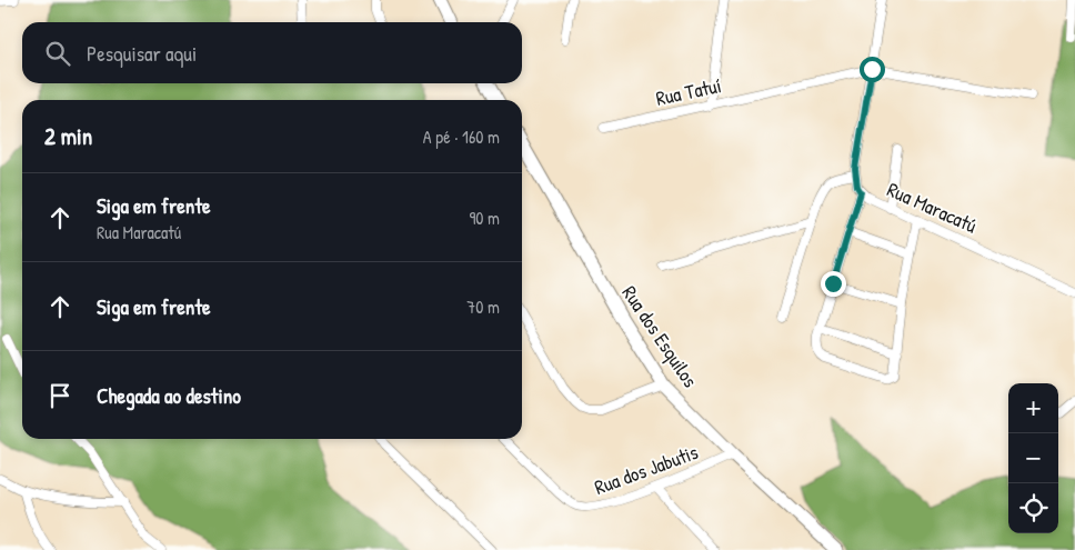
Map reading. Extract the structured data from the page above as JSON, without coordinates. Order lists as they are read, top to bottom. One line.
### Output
{"streets":{"street":["Rua Tatuí","Rua Maracatú","Rua dos Esquilos","Rua dos Jabutis"]},"crossings":[["Rua Tatuí","Rua Maracatú"],["Rua dos Esquilos","Rua dos Jabutis"]],"page":{"search":"Pesquisar aqui","heading":["2 min","A pé · 160 m"],"list":[["Siga em frente","Rua Maracatú","90 m"],["Siga em frente","70 m"],"Chegada ao destino"],"map_buttons":["+","−"]}}
